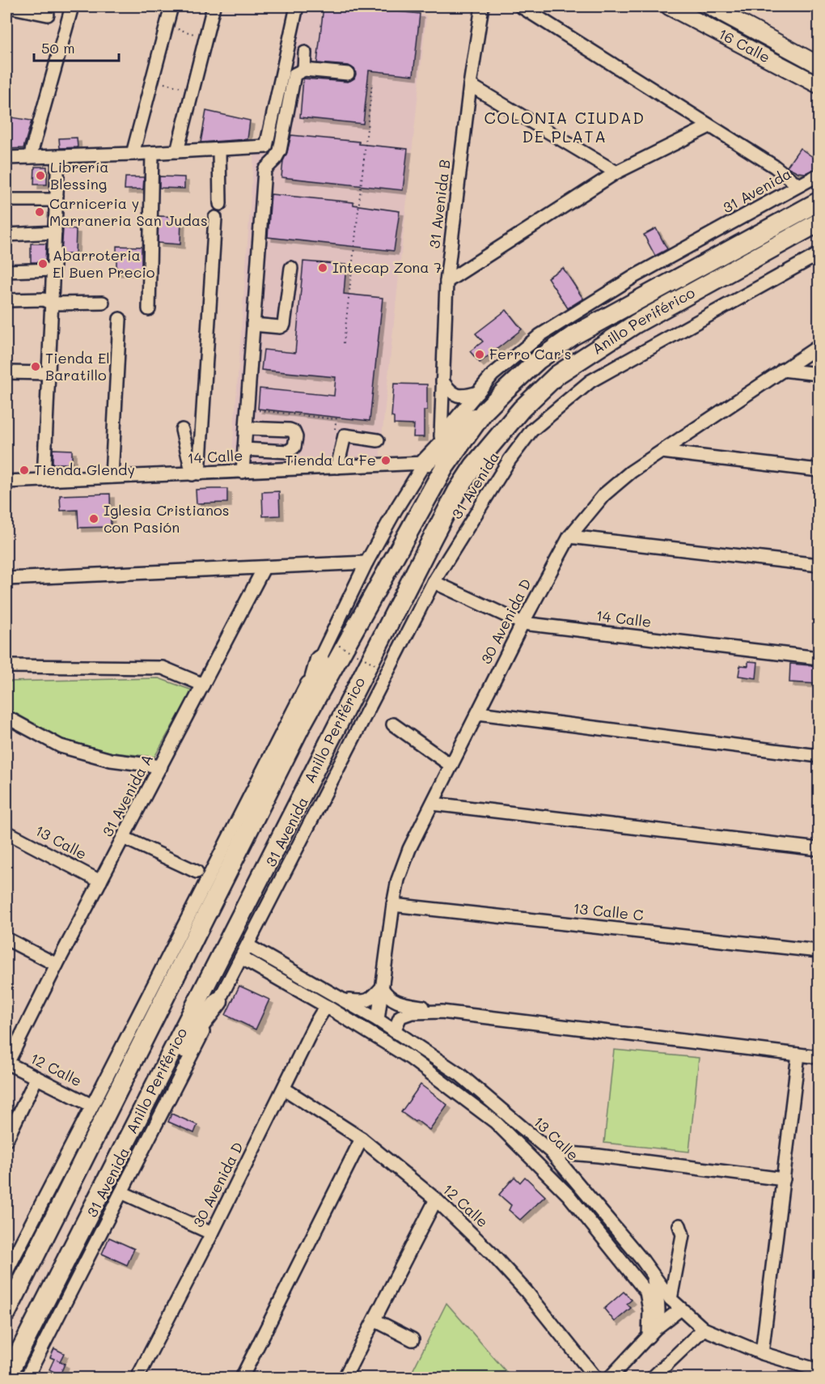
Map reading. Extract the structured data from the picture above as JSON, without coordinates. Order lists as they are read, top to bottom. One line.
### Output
{"streets":{"highway":["Anillo Periférico"],"main road":["16 Calle"],"street":["31 Avenida","31 Avenida B","14 Calle","30 Avenida D","31 Avenida A","13 Calle","13 Calle C","12 Calle"]},"crossings":[["31 Avenida","31 Avenida B"],["31 Avenida","14 Calle"],["31 Avenida","13 Calle"],["31 Avenida","12 Calle"],["14 Calle","30 Avenida D"],["30 Avenida D","13 Calle"],["30 Avenida D","13 Calle C"],["30 Avenida D","12 Calle"],["31 Avenida A","13 Calle"],["31 Avenida A","12 Calle"]],"districts":["COLONIA CIUDAD DE PLATA"],"places":["Librería Blessing","Carniceria y Marraneria San Judas","Abarroteria El Buen Precio","Intecap Zona 7","Ferro Car's","Tienda El Baratillo","Tienda La Fe","Tienda Glendy","Iglesia Cristianos con Pasión"],"scale_bar":"50 m"}
